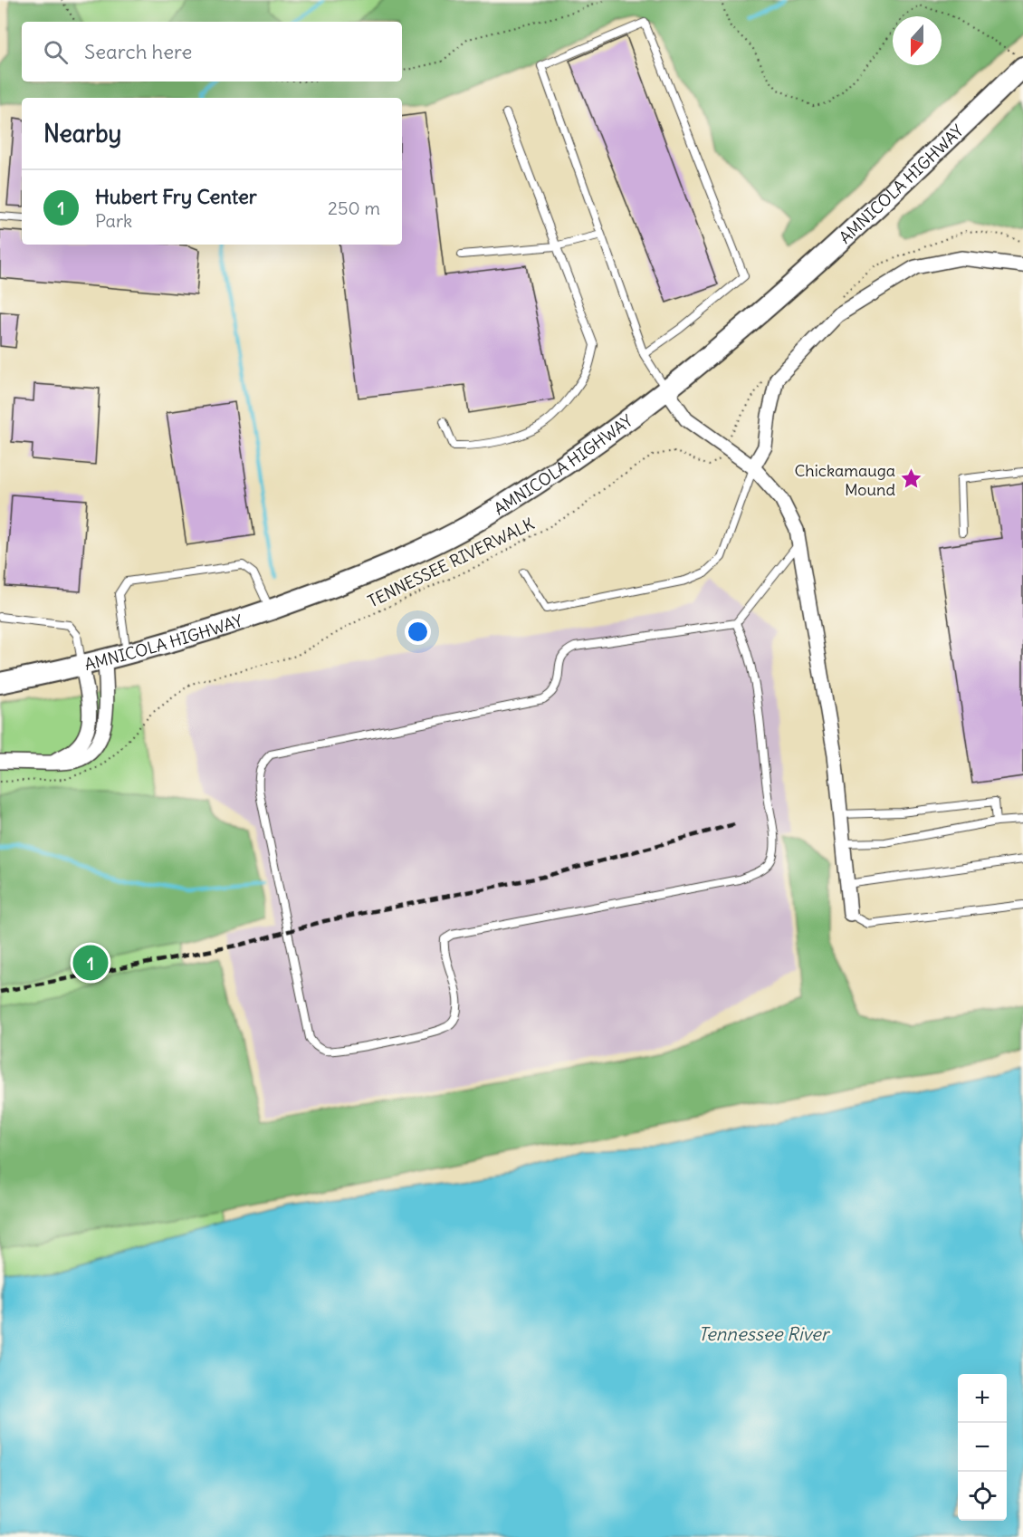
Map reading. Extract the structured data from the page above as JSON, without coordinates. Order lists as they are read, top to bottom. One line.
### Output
{"streets":{"main road":["AMNICOLA HIGHWAY"],"path":["TENNESSEE RIVERWALK"]},"water":["Tennessee River"],"places":{"place":["Chickamauga Mound"]},"north":"bottom","page":{"search":"Search here","heading":"Nearby","list":[{"mark":"1","name":"Hubert Fry Center","note":"Park","value":"250 m"}],"pins":"1","map_buttons":["+","−"]}}
